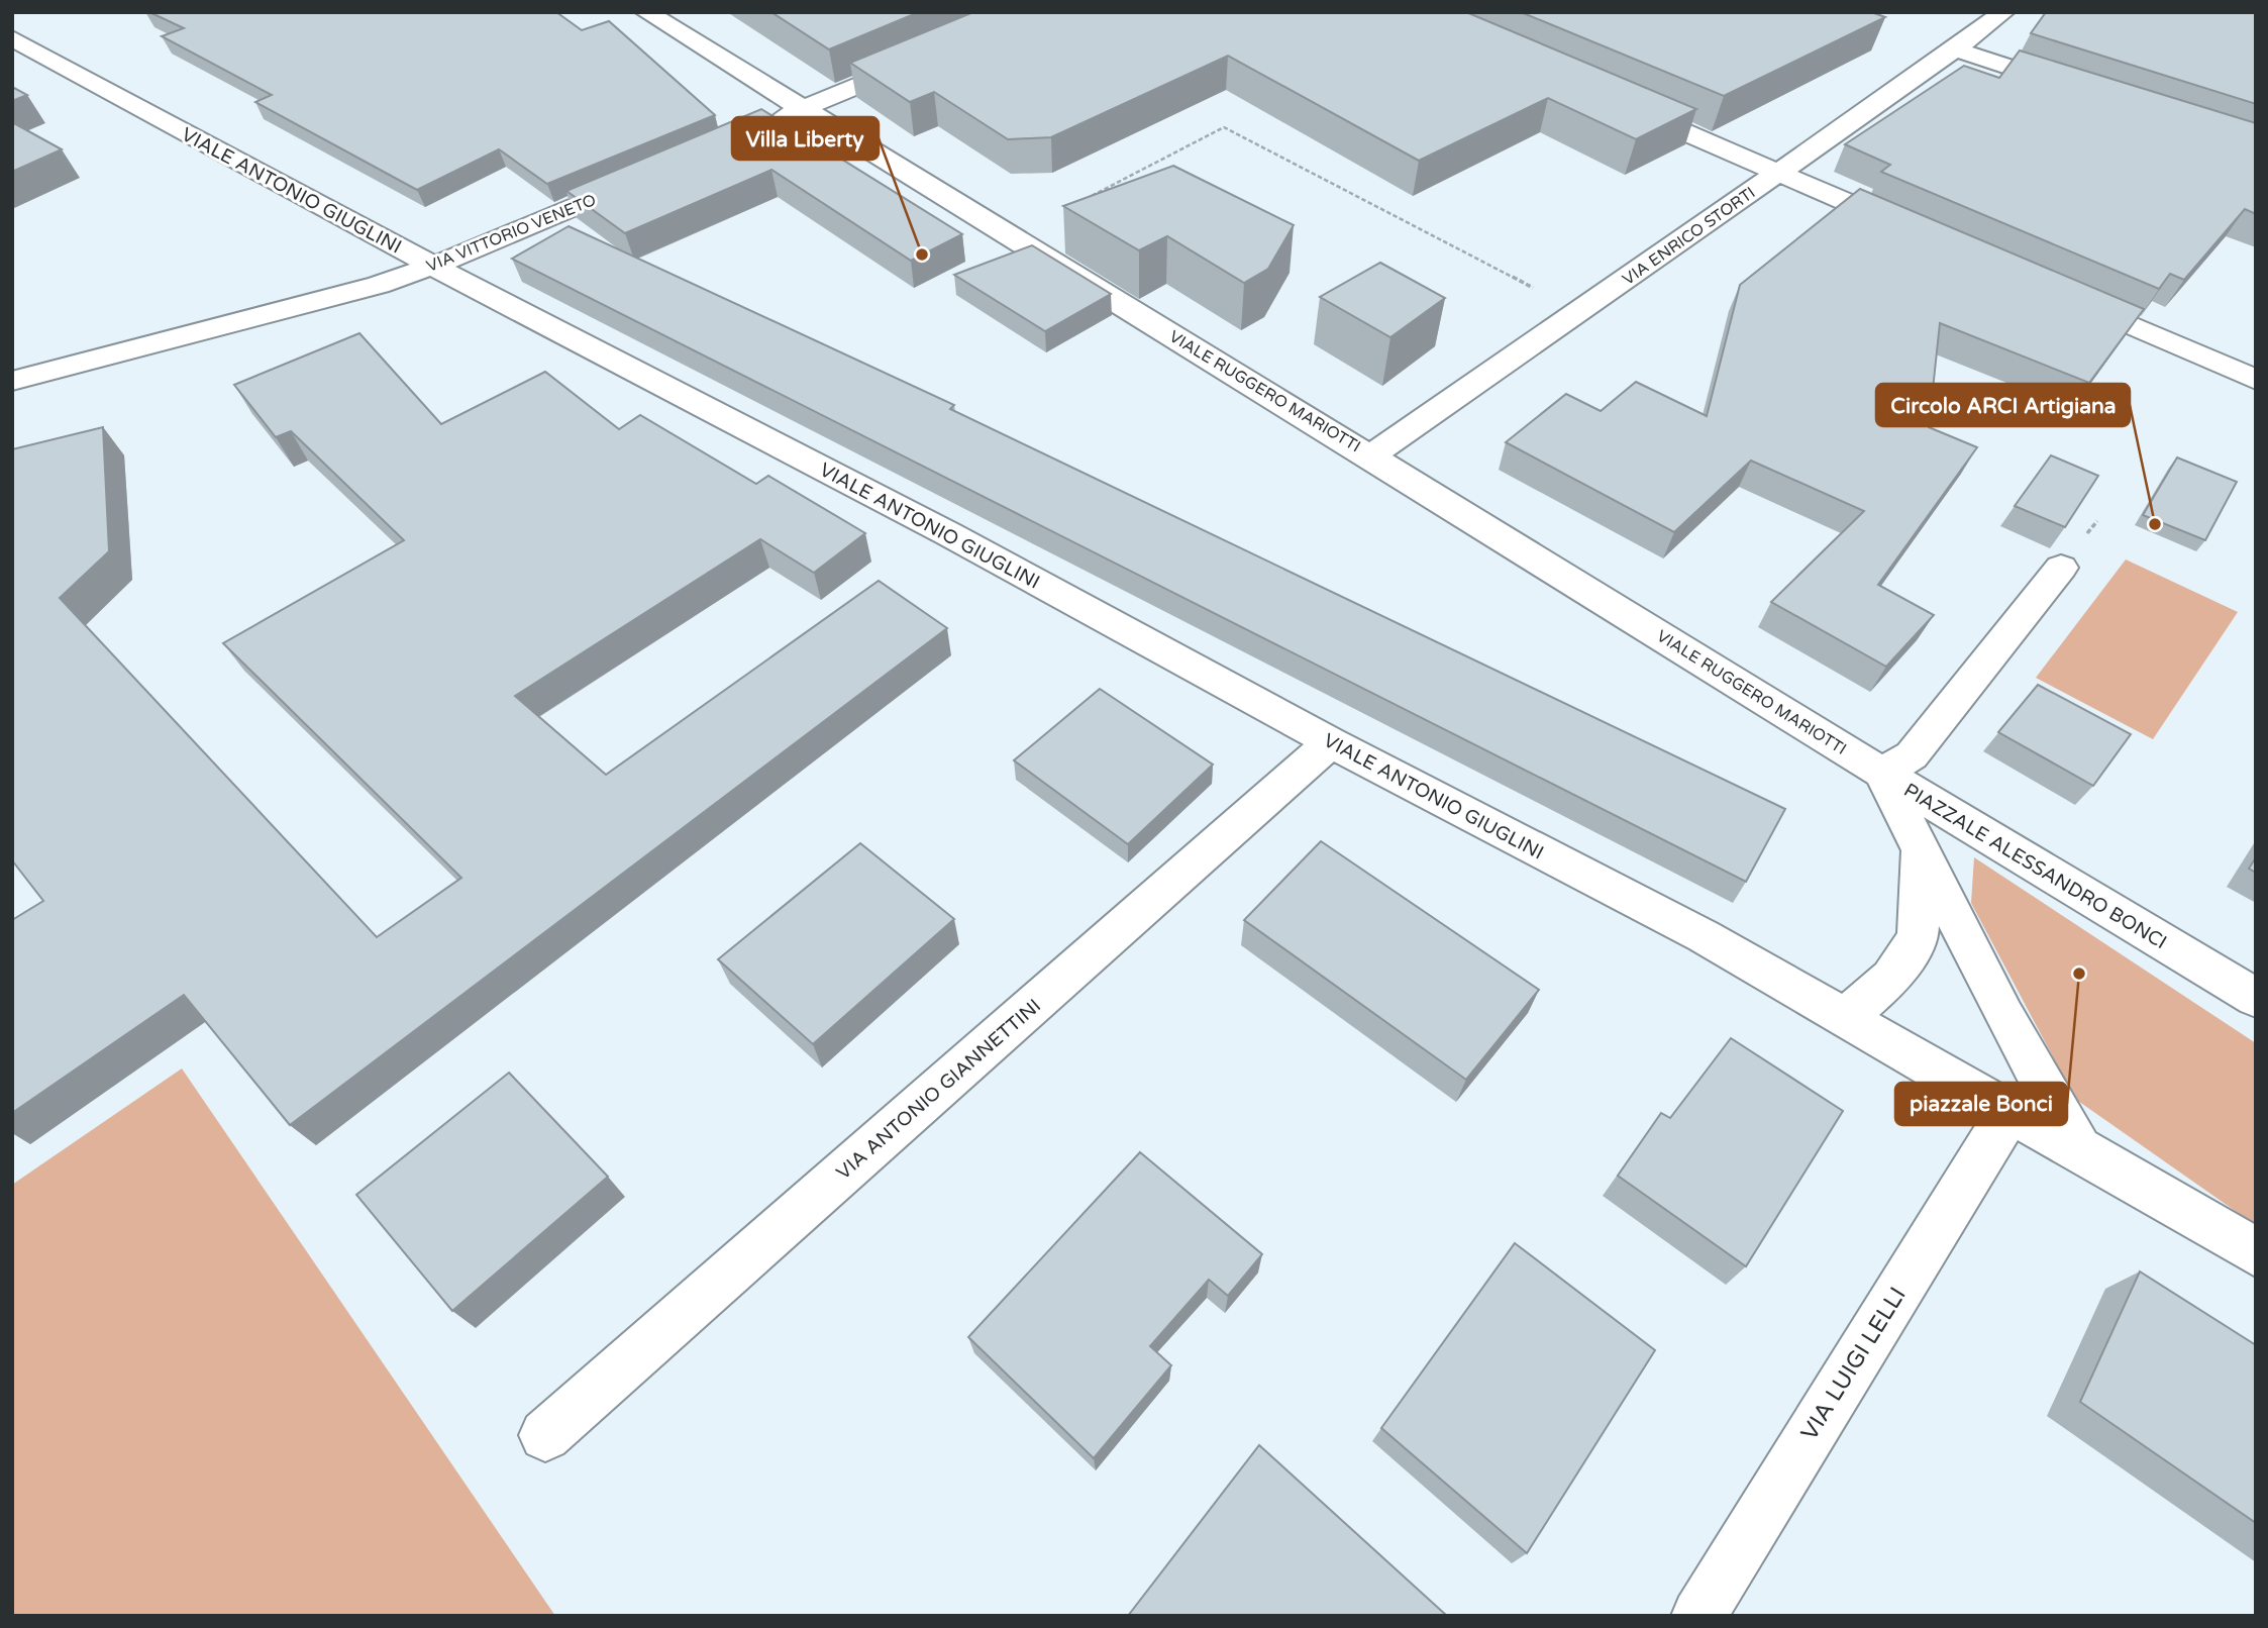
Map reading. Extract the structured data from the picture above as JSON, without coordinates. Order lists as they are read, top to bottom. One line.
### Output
{"streets":{"street":["VIALE ANTONIO GIUGLINI","VIA VITTORIO VENETO","VIA ENRICO STORTI","VIALE RUGGERO MARIOTTI","PIAZZALE ALESSANDRO BONCI","VIA ANTONIO GIANNETTINI","VIA LUIGI LELLI"]},"crossings":[["VIALE ANTONIO GIUGLINI","VIA VITTORIO VENETO"],["VIALE ANTONIO GIUGLINI","PIAZZALE ALESSANDRO BONCI"],["VIALE ANTONIO GIUGLINI","VIA ANTONIO GIANNETTINI"],["VIA ENRICO STORTI","VIALE RUGGERO MARIOTTI"],["VIALE RUGGERO MARIOTTI","PIAZZALE ALESSANDRO BONCI"],["PIAZZALE ALESSANDRO BONCI","VIA LUIGI LELLI"]],"places":["Villa Liberty","Circolo ARCI Artigiana","piazzale Bonci"]}
